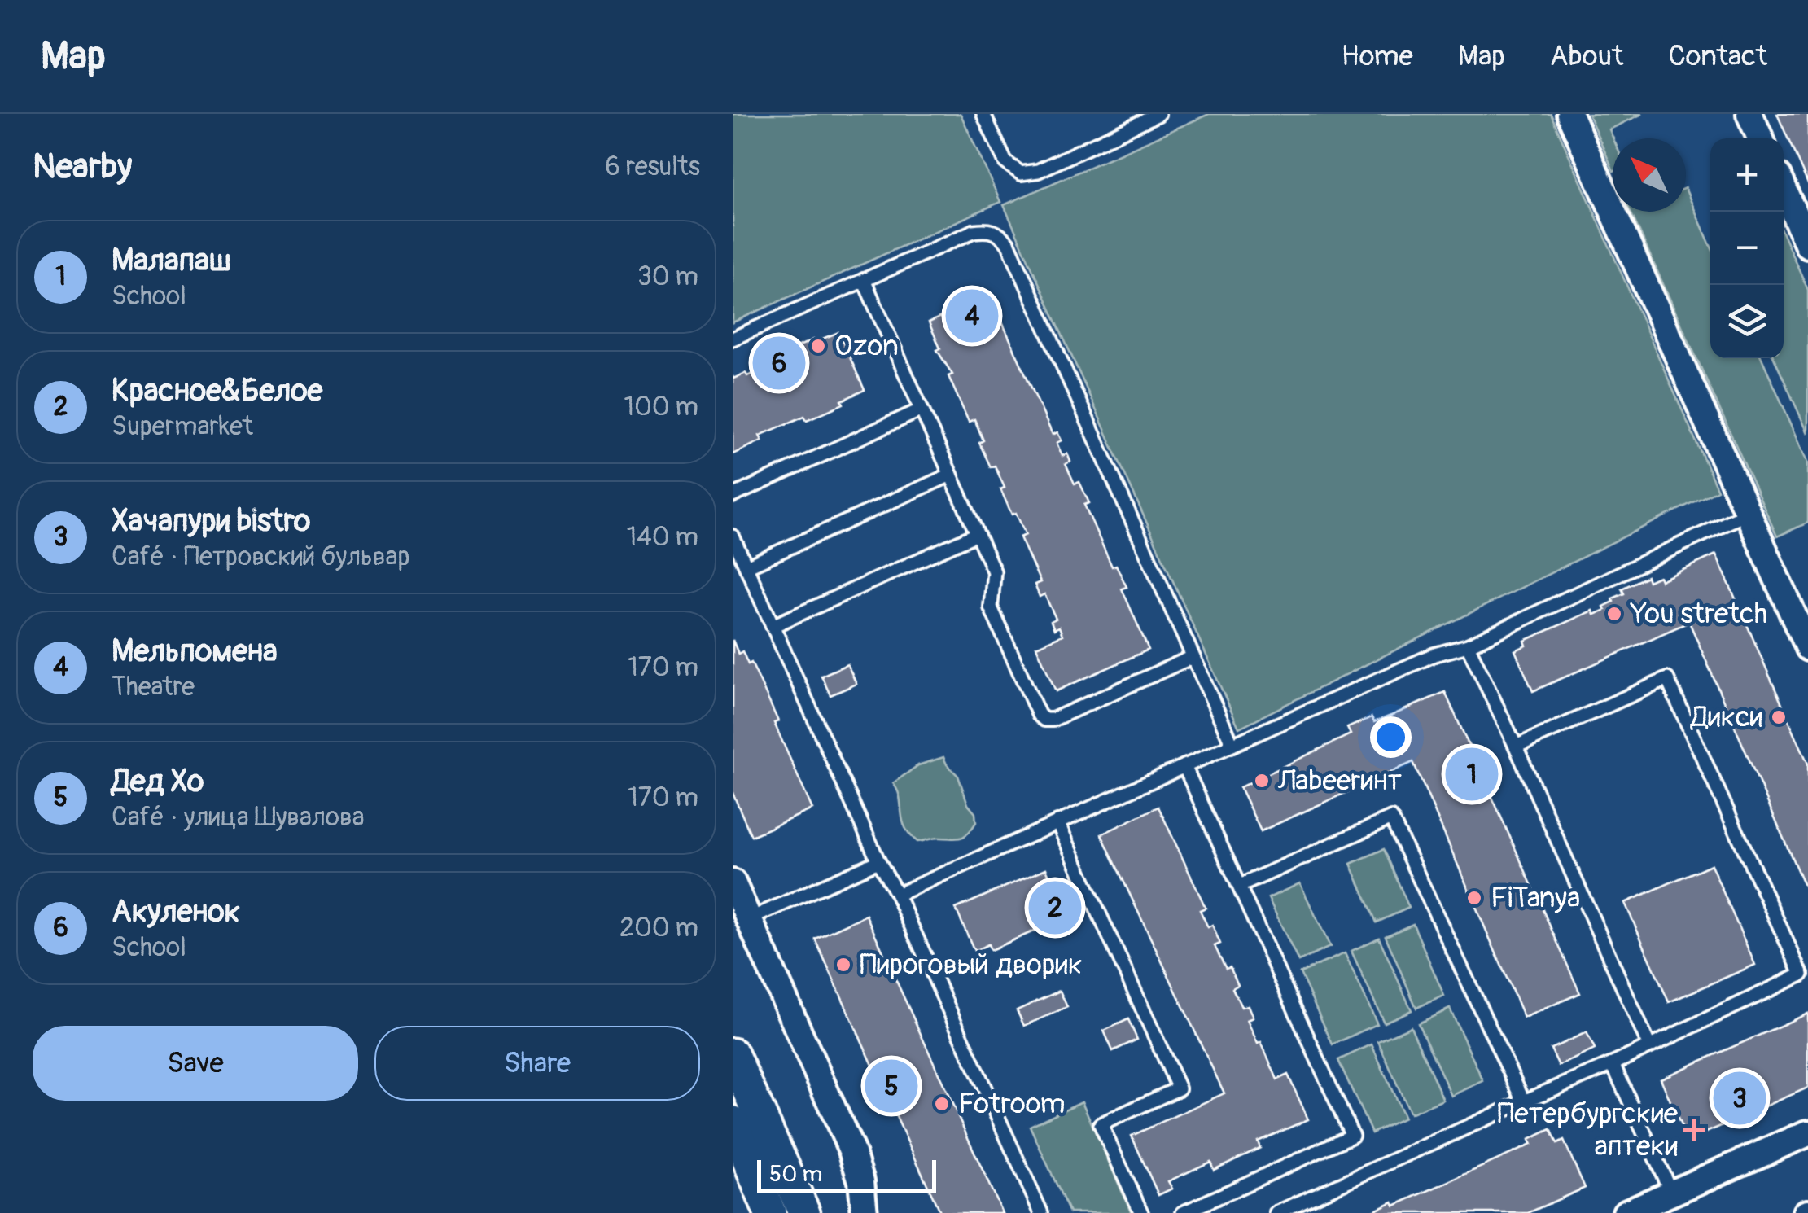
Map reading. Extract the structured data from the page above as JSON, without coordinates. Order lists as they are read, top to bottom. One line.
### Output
{"places":{"other":["Ozon","You stretch","Дикси","Лаbeerинт","FiTanya","Пироговый дворик","Fotroom"],"health":["Петербургские аптеки"]},"scale_bar":"50 m","north":"top left","page":{"header":"Map","nav":["Home","Map","About","Contact"],"heading":["Nearby","6 results"],"map_buttons":["+","−"],"list":[{"mark":"1","name":"Малапаш","note":"School","value":"30 m"},{"mark":"2","name":"Красное&Белое","note":"Supermarket","value":"100 m"},{"mark":"3","name":"Хачапури bistro","note":"Café · Петровский бульвар","value":"140 m"},{"mark":"4","name":"Мельпомена","note":"Theatre","value":"170 m"},{"mark":"5","name":"Дед Хо","note":"Café · улица Шувалова","value":"170 m"},{"mark":"6","name":"Акуленок","note":"School","value":"200 m"}],"pins":["4","6","1","2","5","3"],"buttons":["Save","Share"],"scale":"50 m"}}
